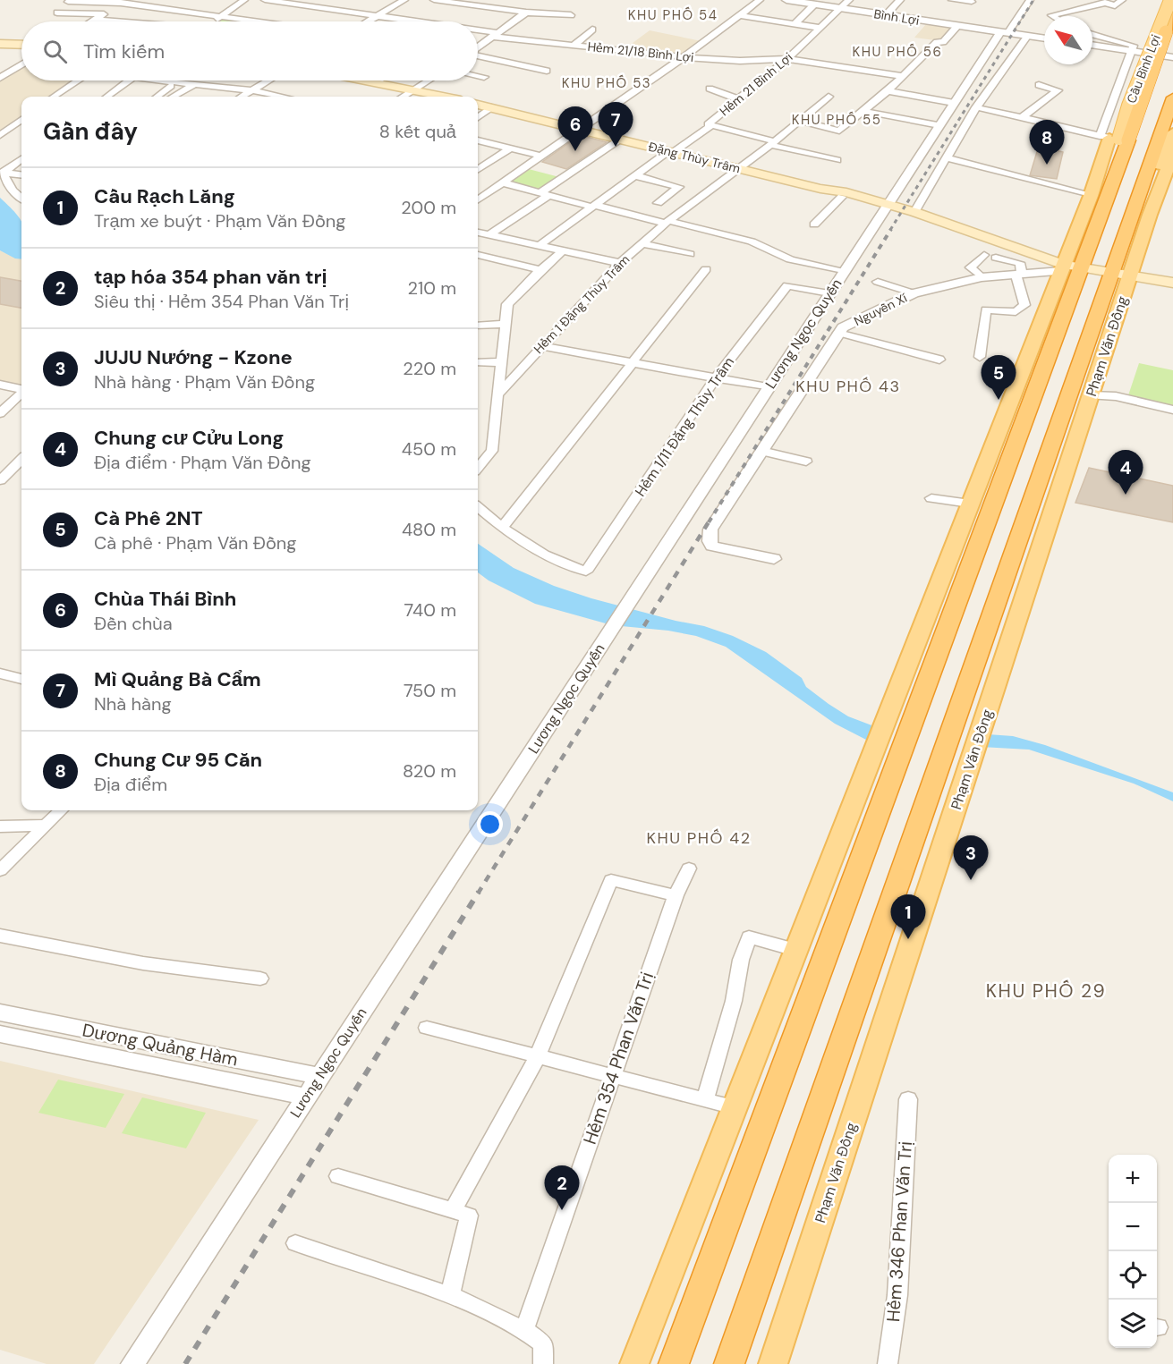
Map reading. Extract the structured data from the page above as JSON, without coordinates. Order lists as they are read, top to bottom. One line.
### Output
{"streets":{"highway":["Cầu Bình Lợi","Phạm Văn Đồng"],"main road":["Đặng Thùy Trâm","Nguyễn Xí"],"street":["Bình Lợi","Hẻm 21/18 Bình Lợi","Hẻm 21 Bình Lợi","Hẻm 1 Đặng Thùy Trâm","Lương Ngọc Quyến","Hẻm 1/11 Đặng Thùy Trâm","Dương Quảng Hàm","Hẻm 354 Phan Văn Trị","Hẻm 346 Phan Văn Trị"]},"crossings":[["Bình Lợi","Hẻm 21 Bình Lợi"],["Bình Lợi","Lương Ngọc Quyến"],["Hẻm 21/18 Bình Lợi","Hẻm 21 Bình Lợi"],["Hẻm 21 Bình Lợi","Đặng Thùy Trâm"],["Đặng Thùy Trâm","Hẻm 1 Đặng Thùy Trâm"],["Đặng Thùy Trâm","Nguyễn Xí"],["Đặng Thùy Trâm","Lương Ngọc Quyến"],["Nguyễn Xí","Phạm Văn Đồng"],["Lương Ngọc Quyến","Hẻm 1/11 Đặng Thùy Trâm"],["Lương Ngọc Quyến","Dương Quảng Hàm"]],"districts":["KHU PHỐ 54","KHU PHỐ 56","KHU PHỐ 53","KHU PHỐ 55","KHU PHỐ 43","KHU PHỐ 42","KHU PHỐ 29"],"north":"top left","page":{"search":"Tìm kiếm","heading":["Gần đây","8 kết quả"],"pins":["7","6","8","5","4","3","1","2"],"list":[{"mark":"1","name":"Cầu Rạch Lăng","note":"Trạm xe buýt · Phạm Văn Đồng","value":"200 m"},{"mark":"2","name":"tạp hóa 354 phan văn trị","note":"Siêu thị · Hẻm 354 Phan Văn Trị","value":"210 m"},{"mark":"3","name":"JUJU Nướng - Kzone","note":"Nhà hàng · Phạm Văn Đồng","value":"220 m"},{"mark":"4","name":"Chung cư Cửu Long","note":"Địa điểm · Phạm Văn Đồng","value":"450 m"},{"mark":"5","name":"Cà Phê 2NT","note":"Cà phê · Phạm Văn Đồng","value":"480 m"},{"mark":"6","name":"Chùa Thái Bình","note":"Đền chùa","value":"740 m"},{"mark":"7","name":"Mì Quảng Bà Cẩm","note":"Nhà hàng","value":"750 m"},{"mark":"8","name":"Chung Cư 95 Căn","note":"Địa điểm","value":"820 m"}],"map_buttons":["+","−"]}}
